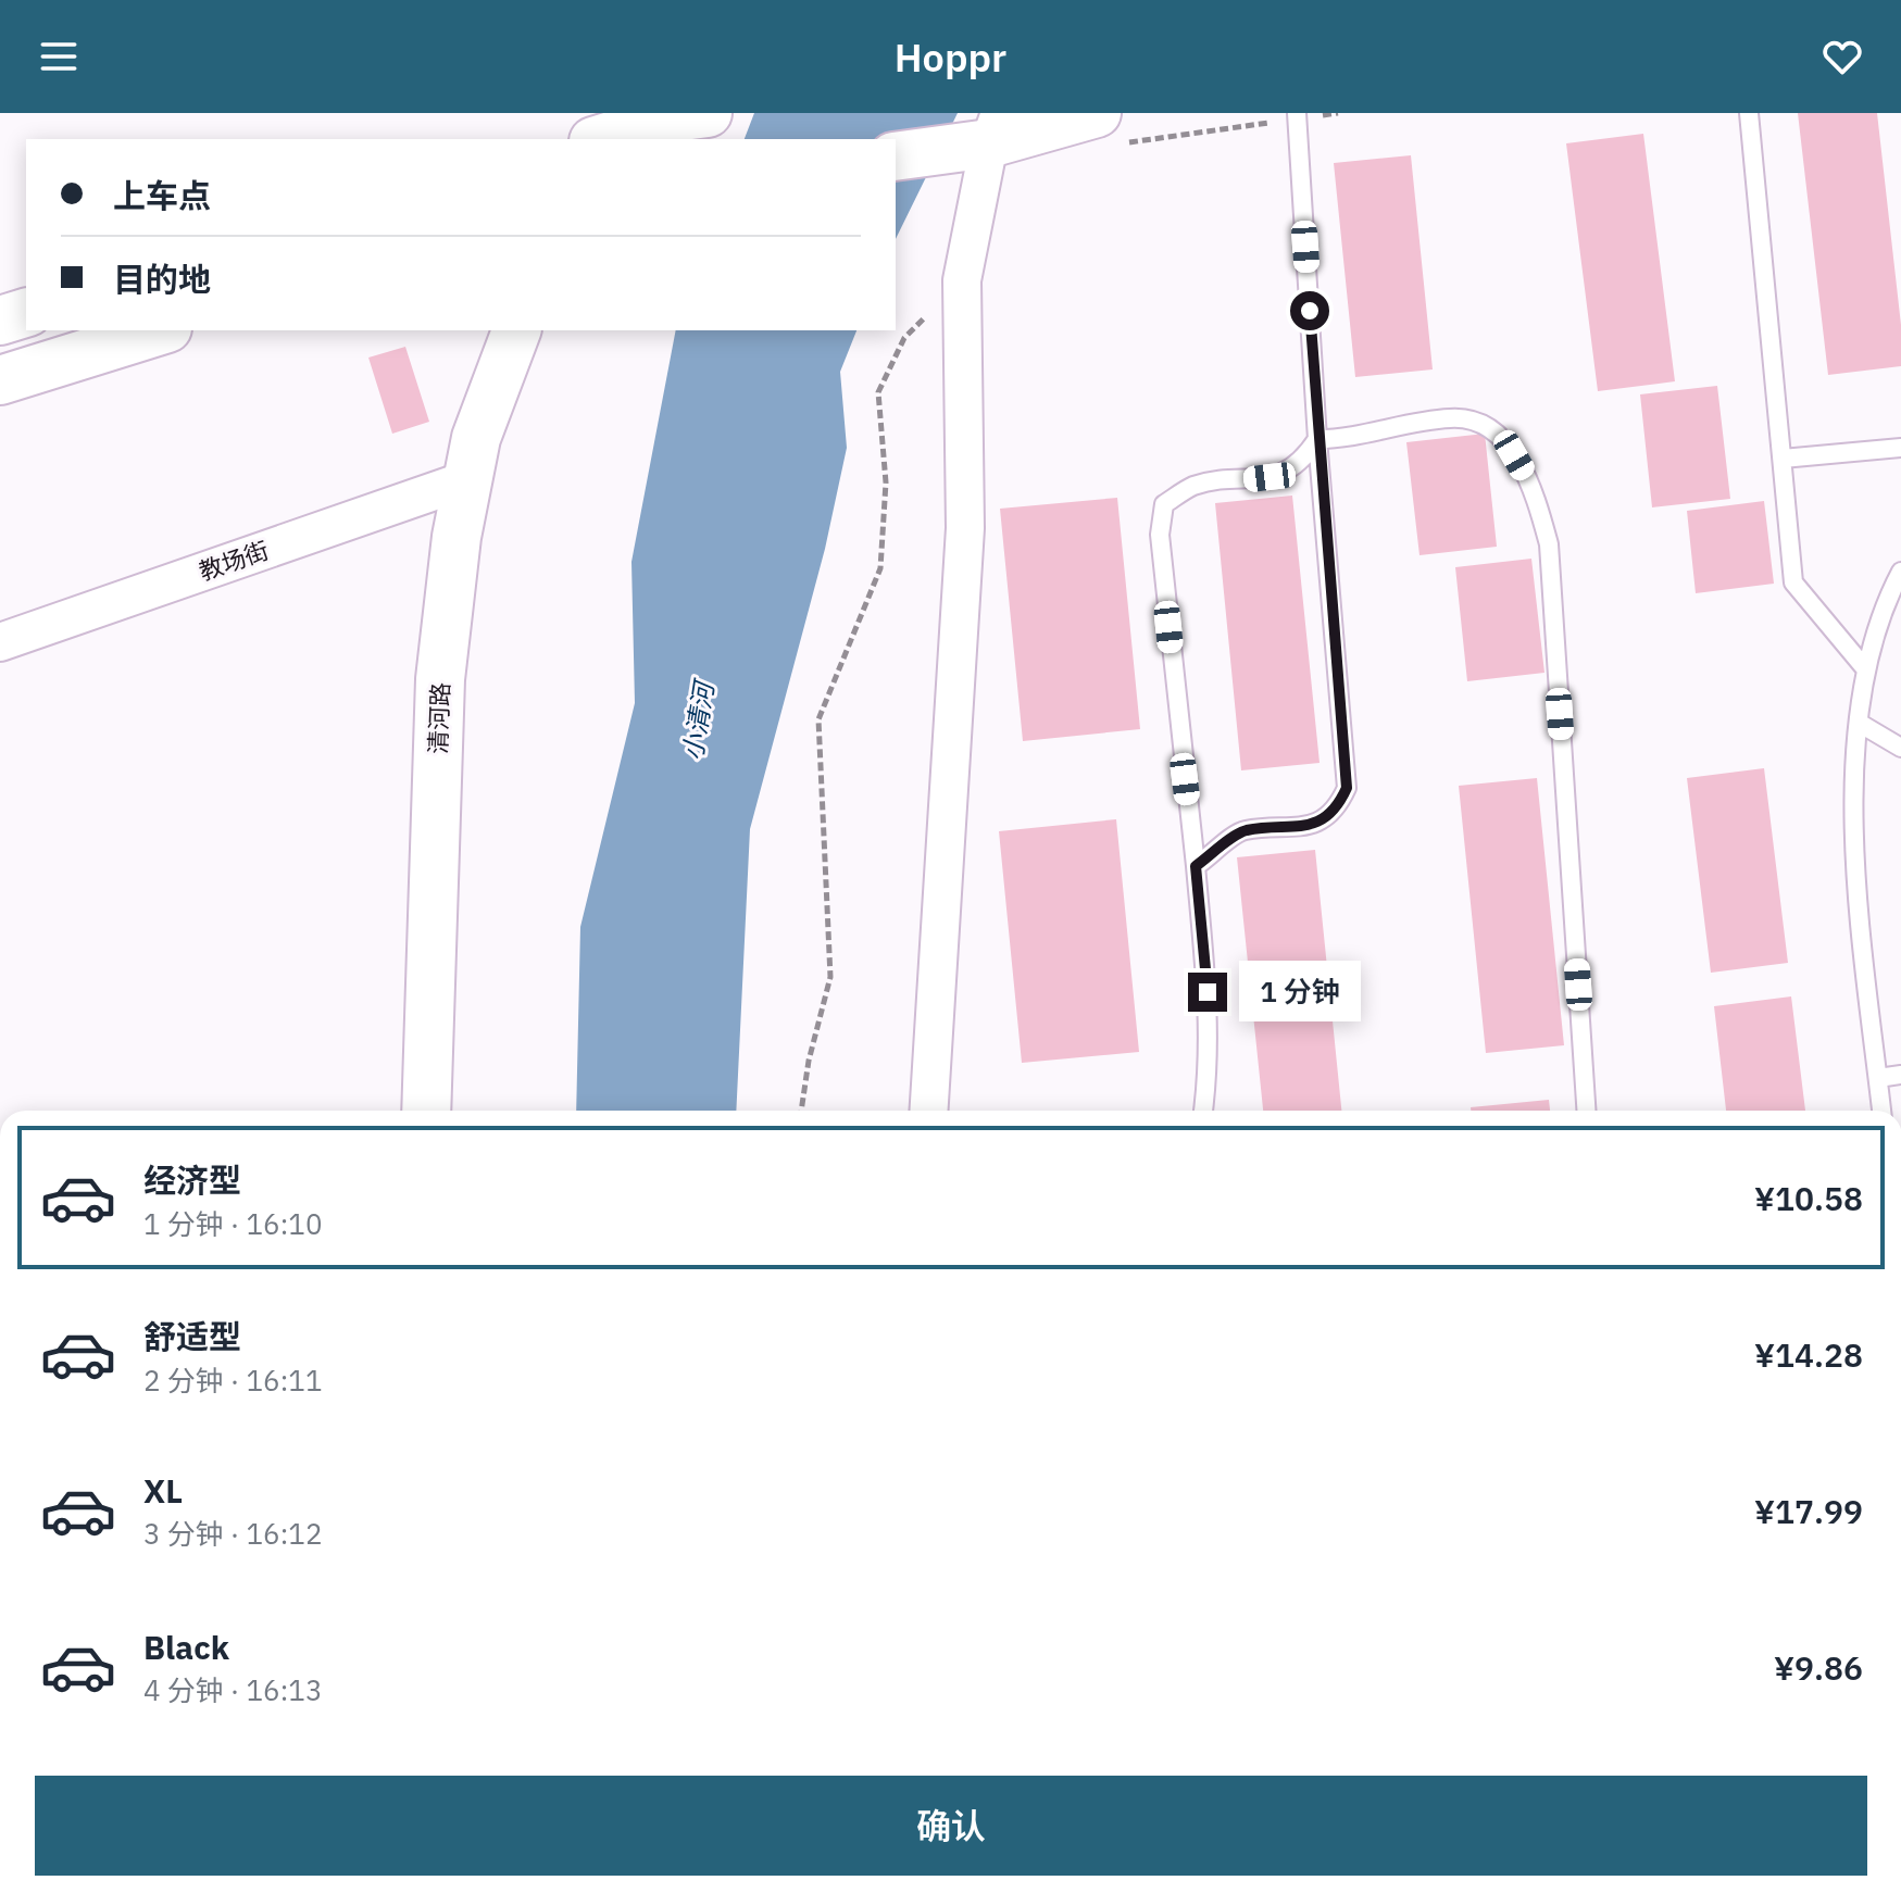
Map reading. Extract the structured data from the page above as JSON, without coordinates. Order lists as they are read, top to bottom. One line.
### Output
{"streets":{"street":["教场街","清河路"]},"crossings":[["教场街","清河路"]],"water":["小清河"],"page":{"header":"Hoppr","banner":["上车点","目的地"],"bubble":"1 分钟","list":[{"name":"经济型","note":"1 分钟 · 16:10","value":"¥10.58"},{"name":"舒适型","note":"2 分钟 · 16:11","value":"¥14.28"},{"name":"XL","note":"3 分钟 · 16:12","value":"¥17.99"},{"name":"Black","note":"4 分钟 · 16:13","value":"¥9.86"}],"buttons":"确认"}}
